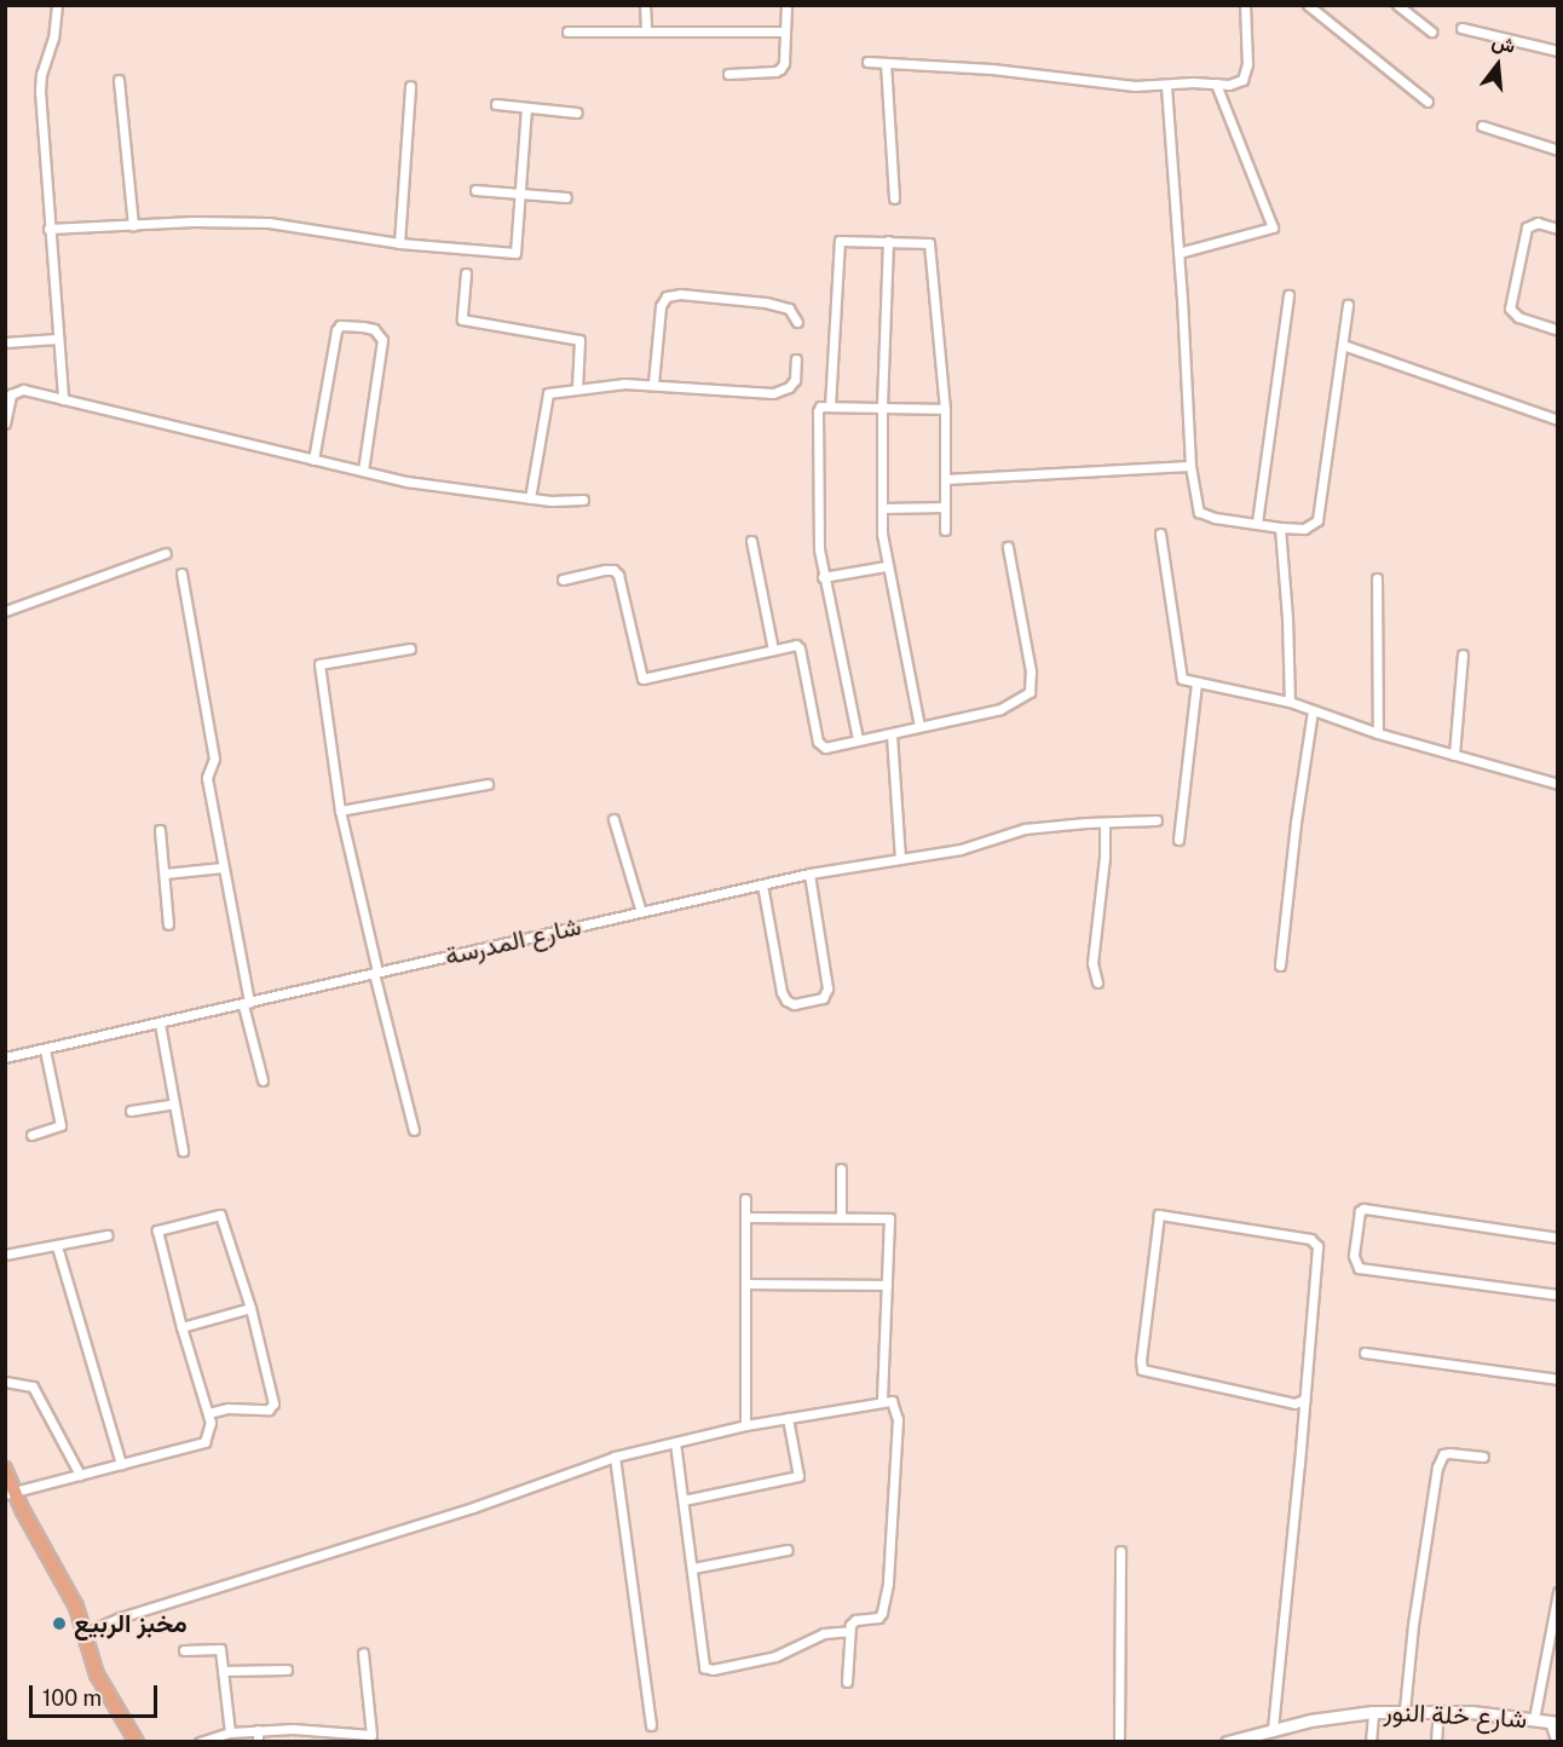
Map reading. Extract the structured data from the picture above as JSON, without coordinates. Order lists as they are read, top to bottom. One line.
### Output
{"streets":{"street":["شارع المدرسة","شارع خلة النور"]},"places":["مخبز الربيع"],"scale_bar":"100 m","north":"top"}
